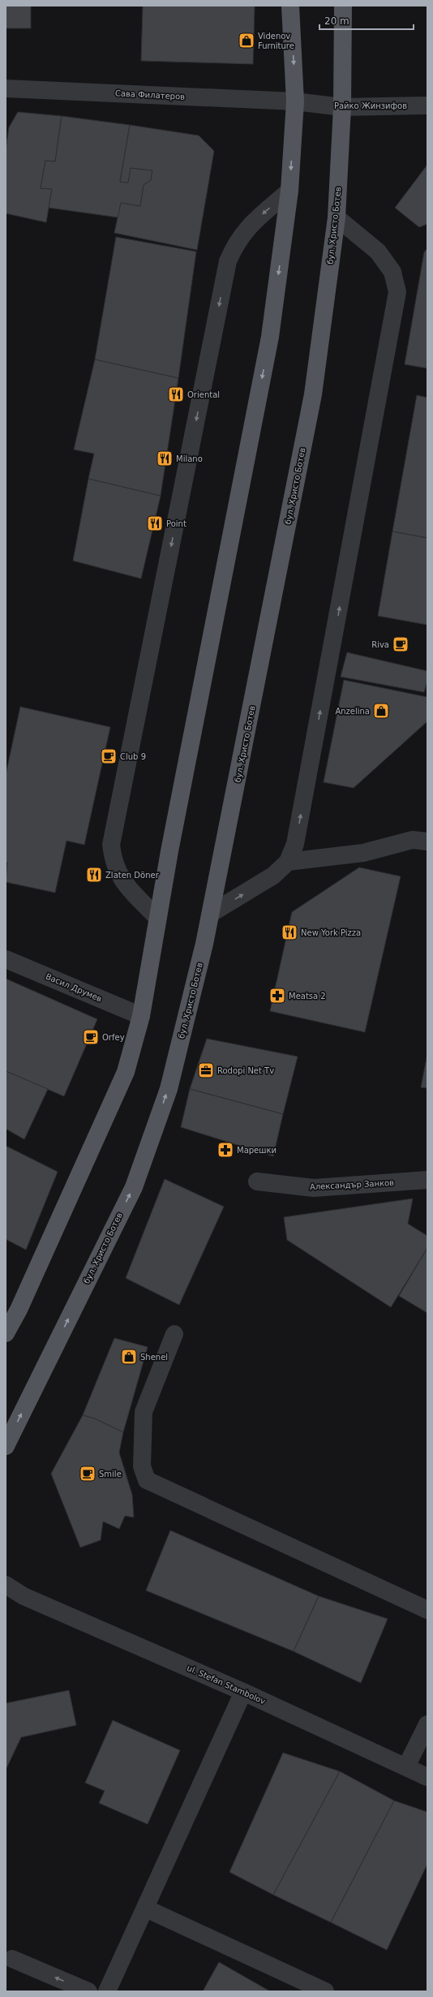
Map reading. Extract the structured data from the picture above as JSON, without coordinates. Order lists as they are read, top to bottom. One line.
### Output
{"streets":{"main road":["бул. Христо Ботев"],"street":["Сава Филатеров","Райко Жинзифов","Васил Друмев","Александър Занков","ul. Stefan Stambolov"]},"crossings":[["Сава Филатеров","Райко Жинзифов"],["Райко Жинзифов","бул. Христо Ботев"]],"places":{"shop":["Videnov Furniture","Anzelina","Shenel"],"restaurant":["Oriental","Milano","Point","Zlaten Döner","New York Pizza"],"cafe":["Riva","Club 9","Orfey","Smile"],"pharmacy":["Meatsa 2","Марешки"],"office":["Rodopi Net Tv"]},"scale_bar":"20 m"}
